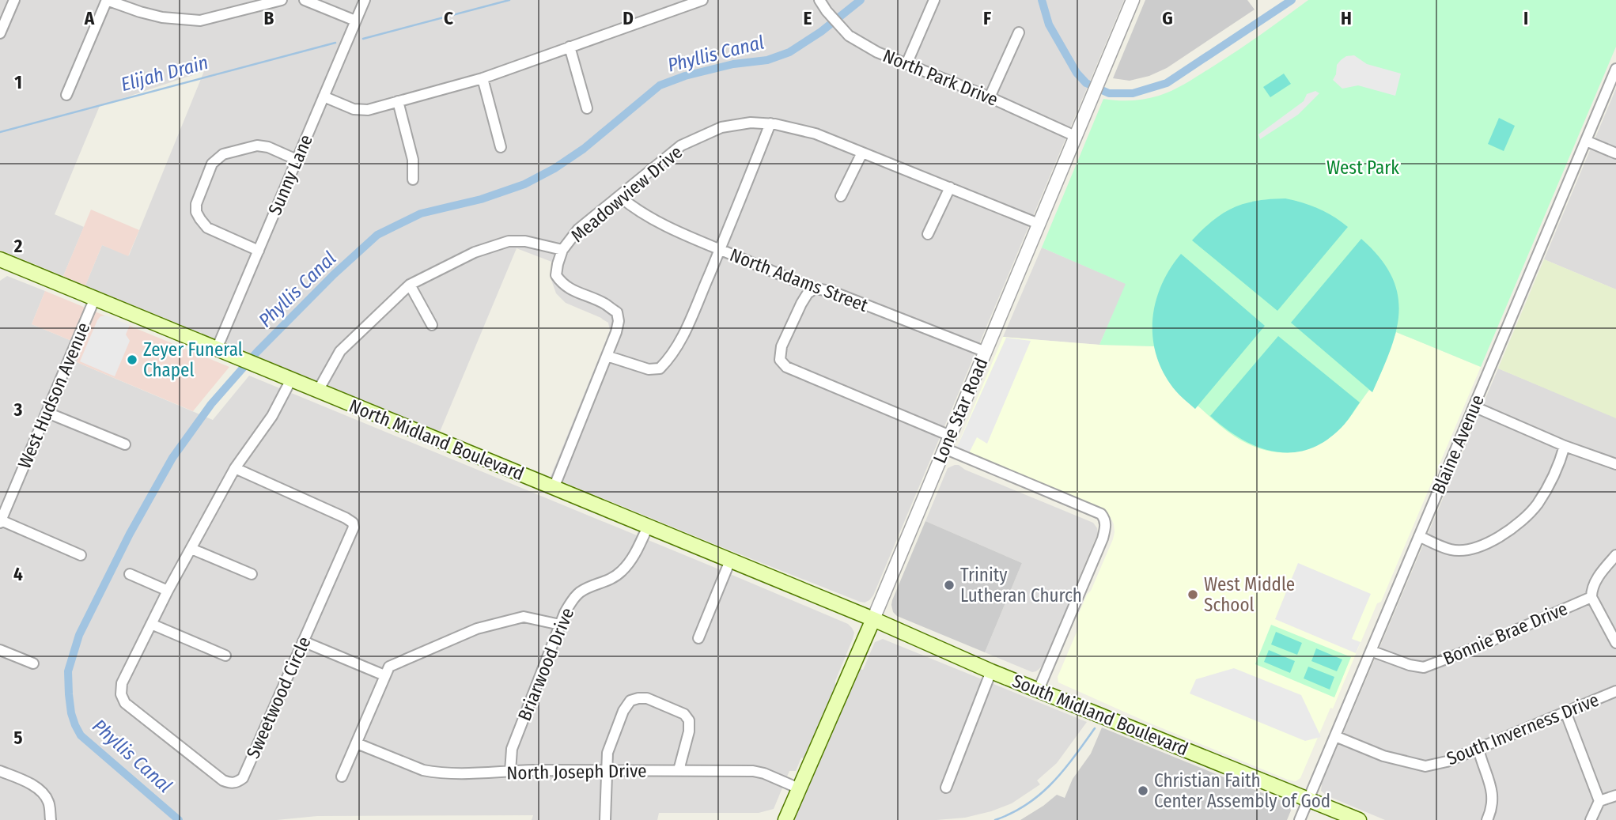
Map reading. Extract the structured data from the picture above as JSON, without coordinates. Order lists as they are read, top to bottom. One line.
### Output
{"streets":{"main road":["Lone Star Road","North Midland Boulevard","South Midland Boulevard"],"street":["North Park Drive","Sunny Lane","Meadowview Drive","North Adams Street","West Hudson Avenue","Blaine Avenue","Bonnie Brae Drive","Briarwood Drive","Sweetwood Circle","South Inverness Drive","North Joseph Drive"]},"crossings":[["North Park Drive","Lone Star Road"],["Sunny Lane","North Midland Boulevard"],["Meadowview Drive","North Adams Street"],["Meadowview Drive","Lone Star Road"],["North Adams Street","Lone Star Road"],["West Hudson Avenue","North Midland Boulevard"],["Lone Star Road","North Midland Boulevard"],["Lone Star Road","South Midland Boulevard"],["Lone Star Road","North Joseph Drive"],["North Midland Boulevard","Briarwood Drive"],["North Midland Boulevard","Sweetwood Circle"],["North Midland Boulevard","South Midland Boulevard"],["Blaine Avenue","Bonnie Brae Drive"],["Blaine Avenue","South Midland Boulevard"],["Blaine Avenue","South Inverness Drive"],["Briarwood Drive","North Joseph Drive"]],"water":["Phyllis Canal","Elijah Drain"],"parks":["West Park"],"places":["Zeyer Funeral Chapel","Trinity Lutheran Church","West Middle School","Christian Faith Center Assembly of God"],"grid":{"columns":["A","B","C","D","E","F","G","H","I"],"rows":["1","2","3","4","5"]}}
